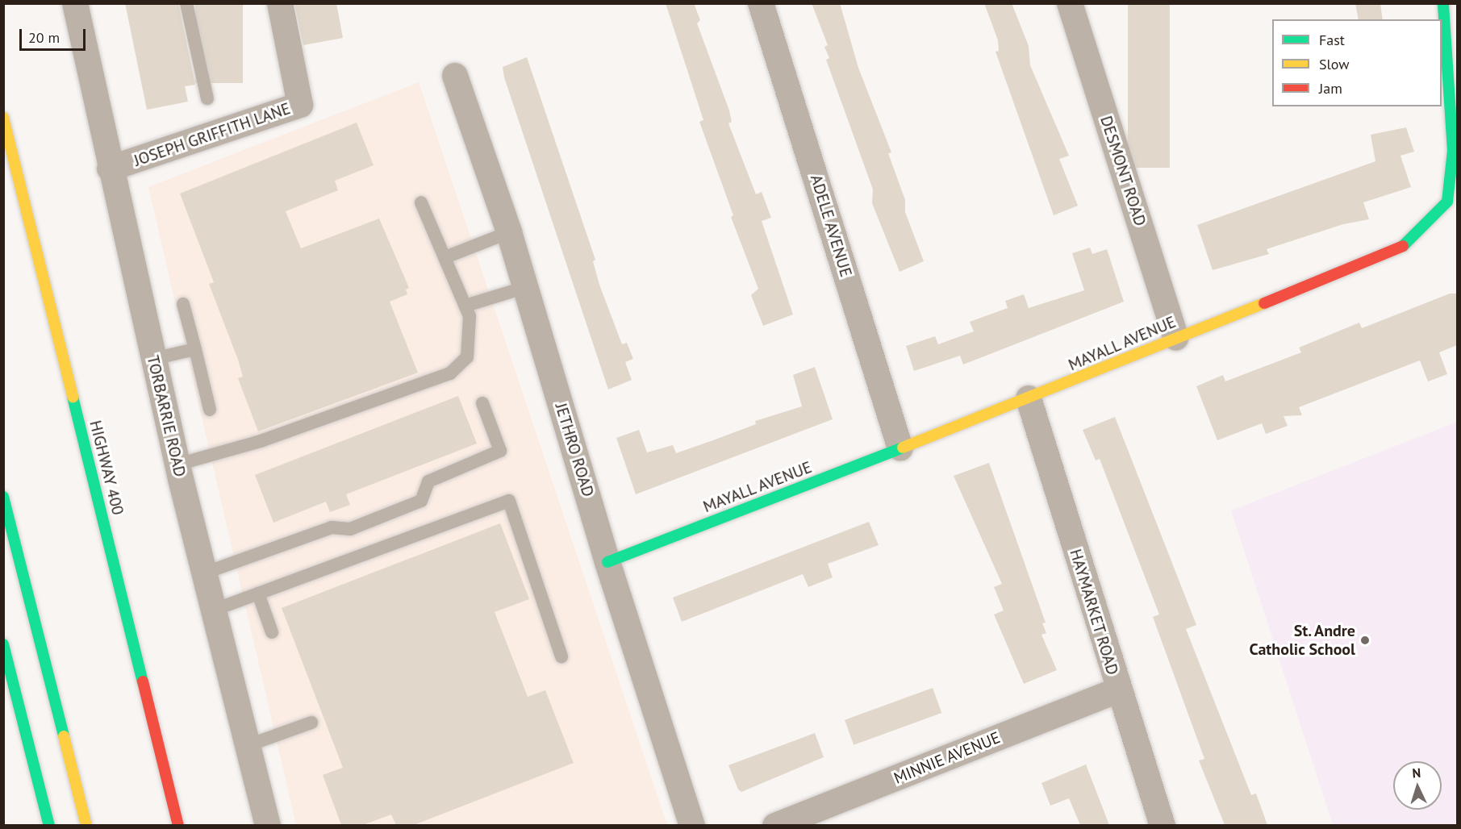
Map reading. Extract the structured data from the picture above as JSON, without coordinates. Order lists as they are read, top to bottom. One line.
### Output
{"streets":{"main road":["MAYALL AVENUE","HIGHWAY 400"],"street":["JOSEPH GRIFFITH LANE","DESMONT ROAD","ADELE AVENUE","TORBARRIE ROAD","JETHRO ROAD","HAYMARKET ROAD","MINNIE AVENUE"]},"crossings":[["JOSEPH GRIFFITH LANE","TORBARRIE ROAD"],["DESMONT ROAD","MAYALL AVENUE"],["ADELE AVENUE","MAYALL AVENUE"],["MAYALL AVENUE","JETHRO ROAD"],["MAYALL AVENUE","HAYMARKET ROAD"],["HAYMARKET ROAD","MINNIE AVENUE"]],"places":["St. Andre Catholic School"],"legend":["Fast","Slow","Jam"],"scale_bar":"20 m","north":"top"}
